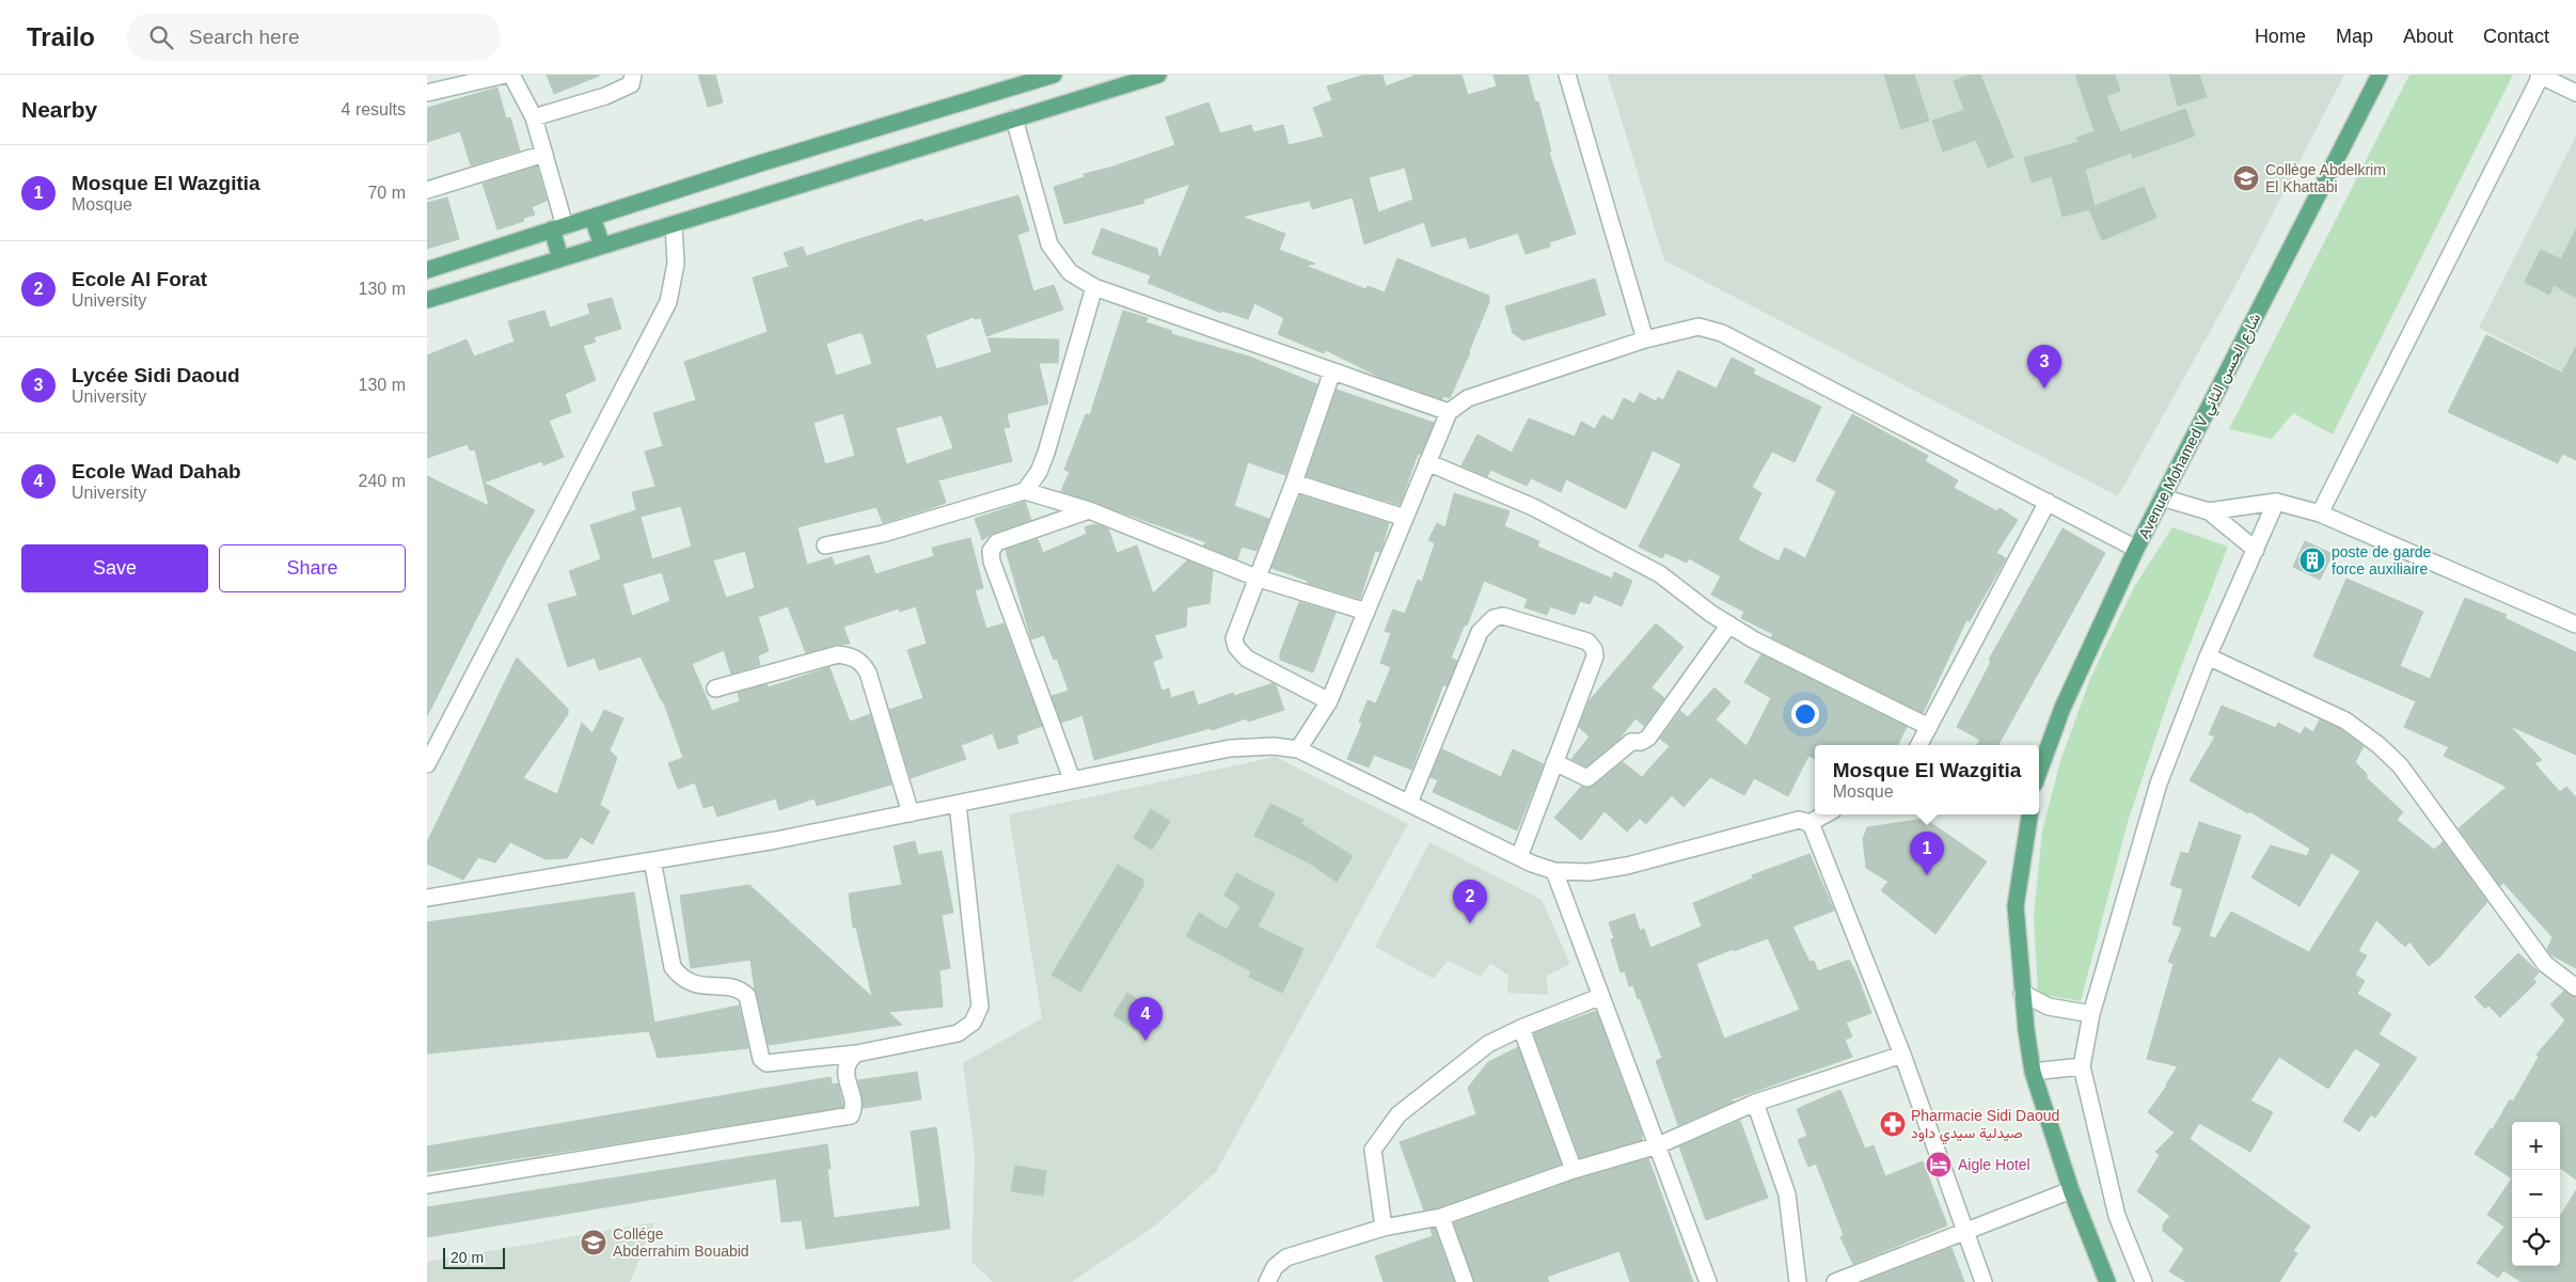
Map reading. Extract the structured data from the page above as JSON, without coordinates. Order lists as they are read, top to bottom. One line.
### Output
{"streets":{"main road":["Avenue Mohamed V شارع الحسن الثاني"]},"places":{"school or university":["Collège Abdelkrim El Khattabi","Collége Abderrahim Bouabid"],"building":["poste de garde force auxiliaire"],"pharmacy":["Pharmacie Sidi Daoud صيدلية سيدي داود"],"hotel":["Aigle Hotel"]},"scale_bar":"20 m","page":{"header":"Trailo","search":"Search here","nav":["Home","Map","About","Contact"],"heading":["Nearby","4 results"],"list":[{"mark":"1","name":"Mosque El Wazgitia","note":"Mosque","value":"70 m"},{"mark":"2","name":"Ecole Al Forat","note":"University","value":"130 m"},{"mark":"3","name":"Lycée Sidi Daoud","note":"University","value":"130 m"},{"mark":"4","name":"Ecole Wad Dahab","note":"University","value":"240 m"}],"pins":["3","1","2","4"],"buttons":["Save","Share"],"popup":["Mosque El Wazgitia","Mosque"],"map_buttons":["+","−"],"scale":"20 m"}}
